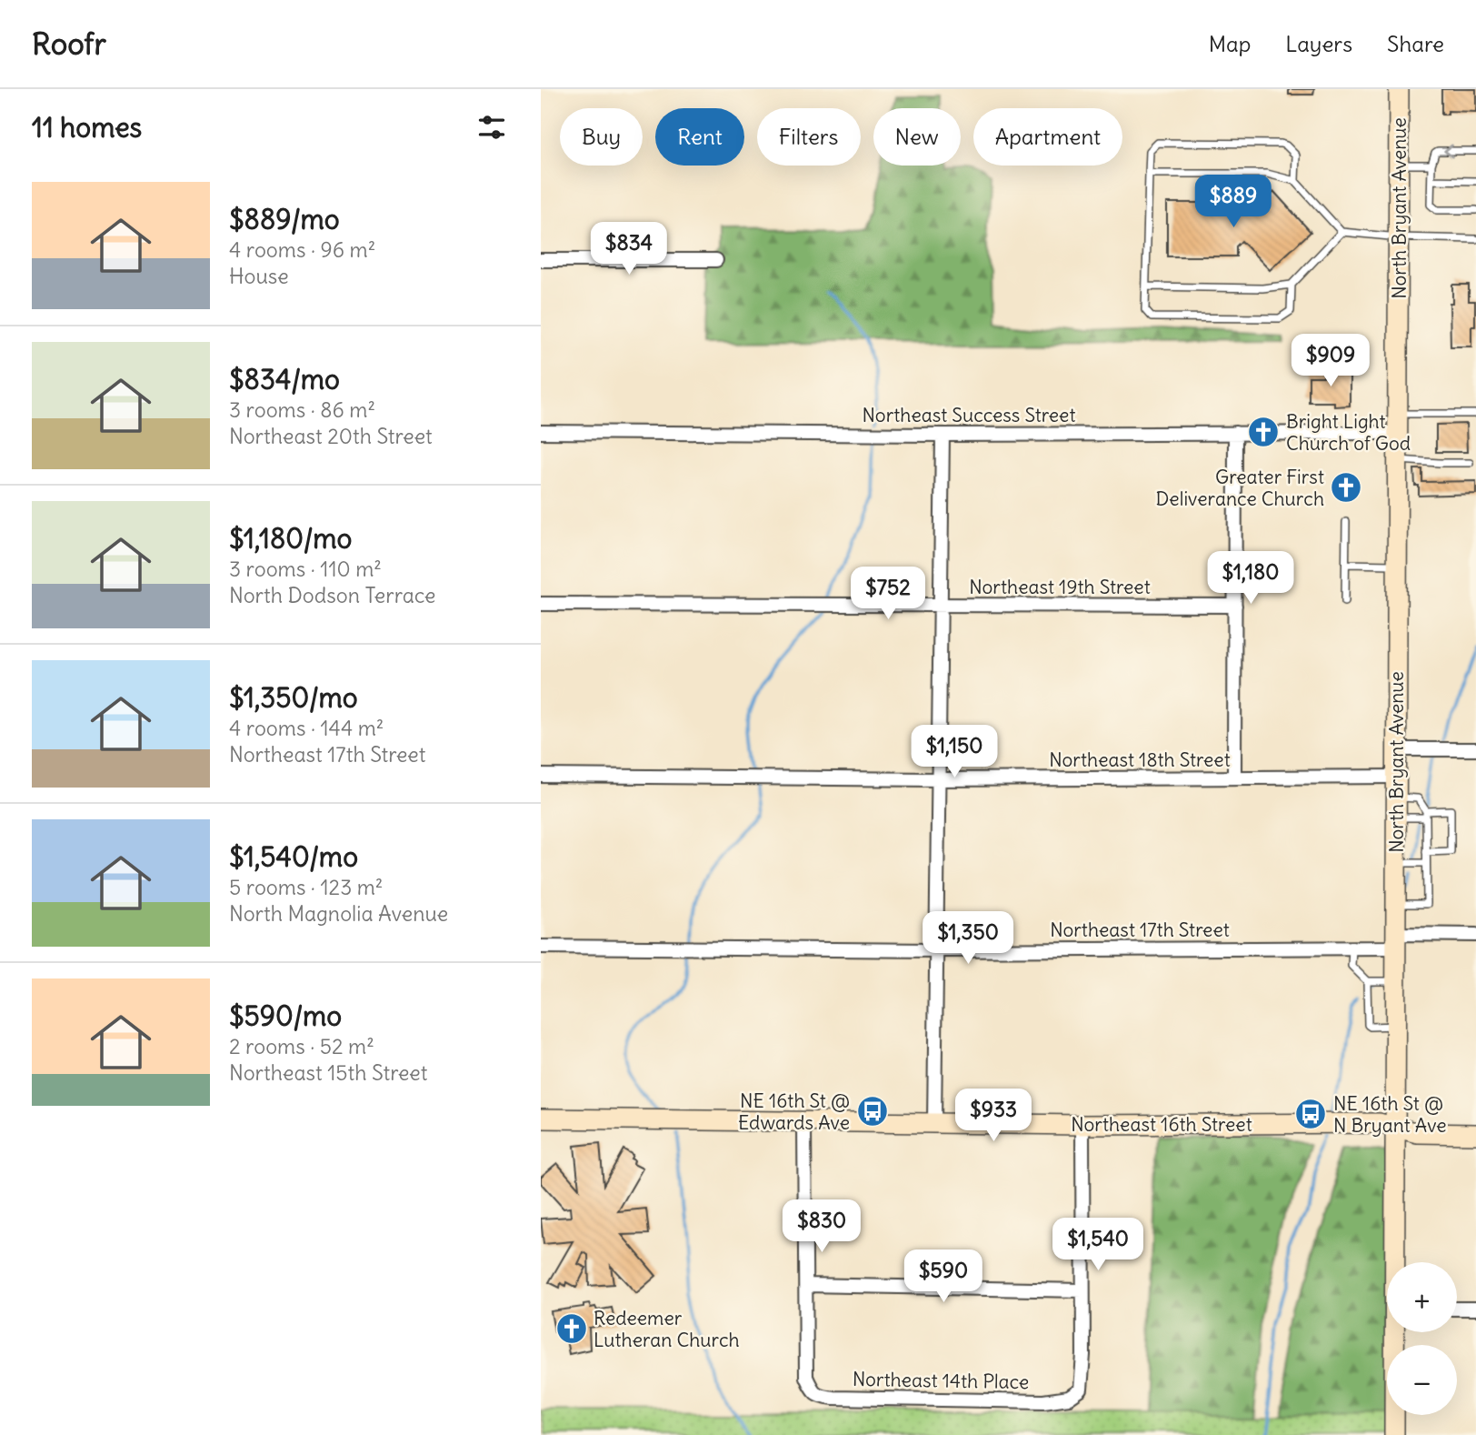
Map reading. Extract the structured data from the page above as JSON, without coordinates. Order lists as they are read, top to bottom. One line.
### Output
{"streets":{"street":["North Bryant Avenue","Northeast Success Street","Northeast 19th Street","Northeast 18th Street","Northeast 17th Street","Northeast 16th Street","Northeast 14th Place"]},"crossings":[["North Bryant Avenue","Northeast Success Street"],["North Bryant Avenue","Northeast 18th Street"],["North Bryant Avenue","Northeast 17th Street"],["North Bryant Avenue","Northeast 16th Street"]],"places":{"church":["Bright Light Church of God","Greater First Deliverance Church","Redeemer Lutheran Church"],"bus stop":["NE 16th St @ Edwards Ave","NE 16th St @ N Bryant Ave"]},"page":{"header":"Roofr","nav":["Map","Layers","Share"],"heading":"11 homes","chip":["Buy","Rent","Filters","New","Apartment"],"list":[{"name":"$889/mo","note":"4 rooms · 96 m² · House"},{"name":"$834/mo","note":"3 rooms · 86 m² · Northeast 20th Street"},{"name":"$1,180/mo","note":"3 rooms · 110 m² · North Dodson Terrace"},{"name":"$1,350/mo","note":"4 rooms · 144 m² · Northeast 17th Street"},{"name":"$1,540/mo","note":"5 rooms · 123 m² · North Magnolia Avenue"},{"name":"$590/mo","note":"2 rooms · 52 m² · Northeast 15th Street"}],"price":["$889","$834","$909","$1,180","$752","$1,150","$1,350","$933","$830","$1,540","$590"],"map_buttons":["+","−"]}}
